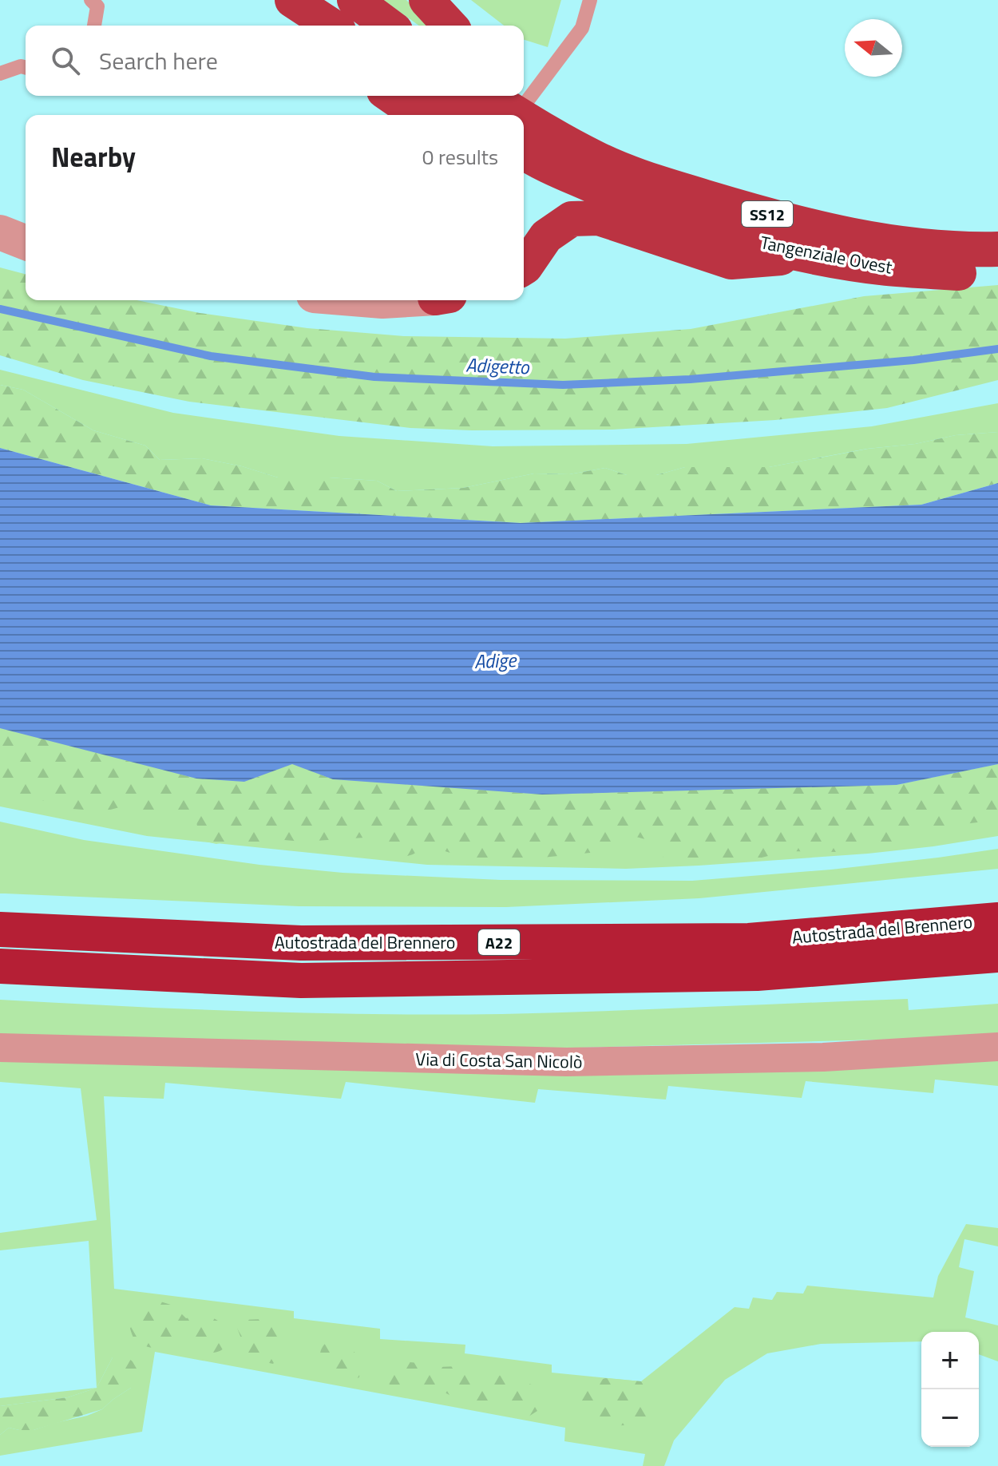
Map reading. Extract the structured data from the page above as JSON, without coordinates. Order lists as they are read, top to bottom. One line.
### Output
{"streets":{"highway":["SS12","Tangenziale Ovest","Autostrada del Brennero","A22"],"street":["Via di Costa San Nicolò"]},"water":["Adigetto","Adige"],"north":"left","page":{"search":"Search here","heading":["Nearby","0 results"],"map_buttons":["+","−"]}}
